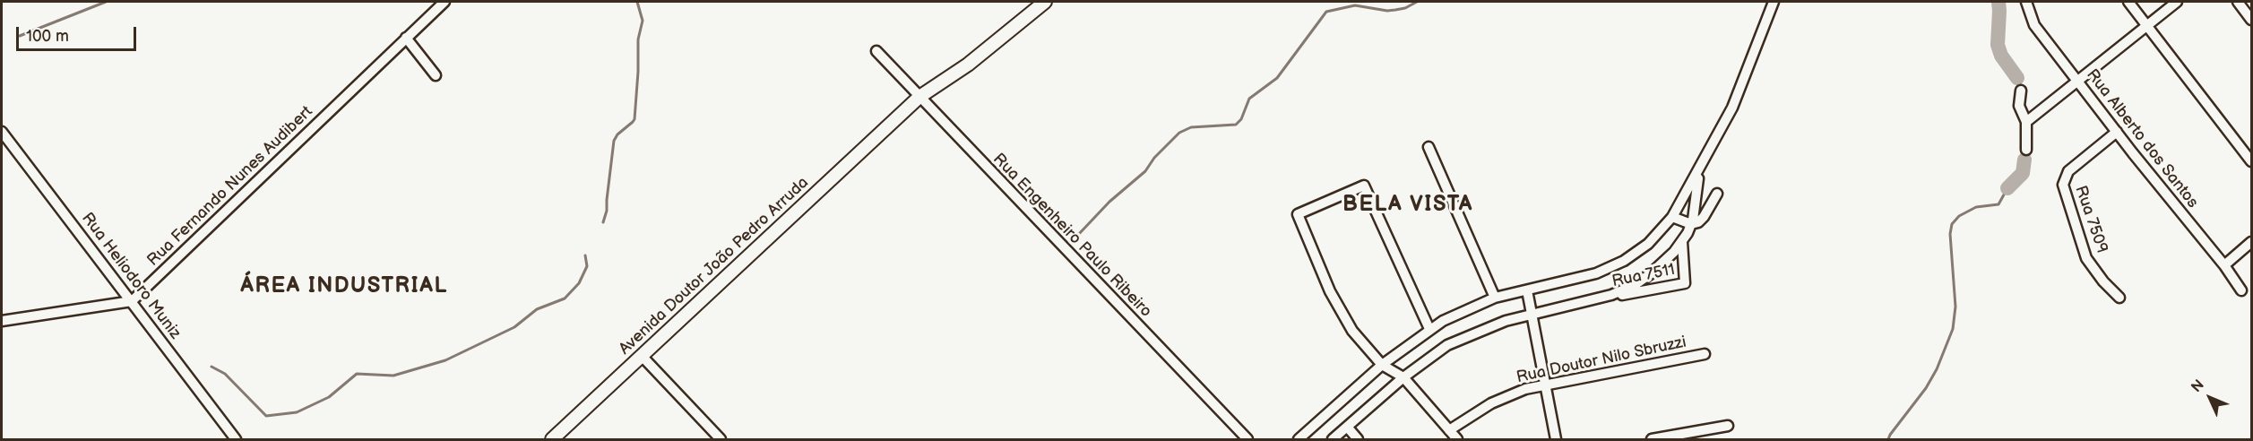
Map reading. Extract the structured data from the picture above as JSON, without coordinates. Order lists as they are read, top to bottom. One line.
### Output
{"streets":{"main road":["Avenida Doutor João Pedro Arruda"],"street":["Rua Alberto dos Santos","Rua Fernando Nunes Audibert","Rua 7509","Rua Engenheiro Paulo Ribeiro","Rua Heliodoro Muniz","Rua 7511","Rua Doutor Nilo Sbruzzi"]},"crossings":[["Rua Alberto dos Santos","Rua 7509"],["Rua Fernando Nunes Audibert","Rua Heliodoro Muniz"],["Rua Engenheiro Paulo Ribeiro","Avenida Doutor João Pedro Arruda"]],"districts":["BELA VISTA","ÁREA INDUSTRIAL"],"scale_bar":"100 m","north":"top left"}
